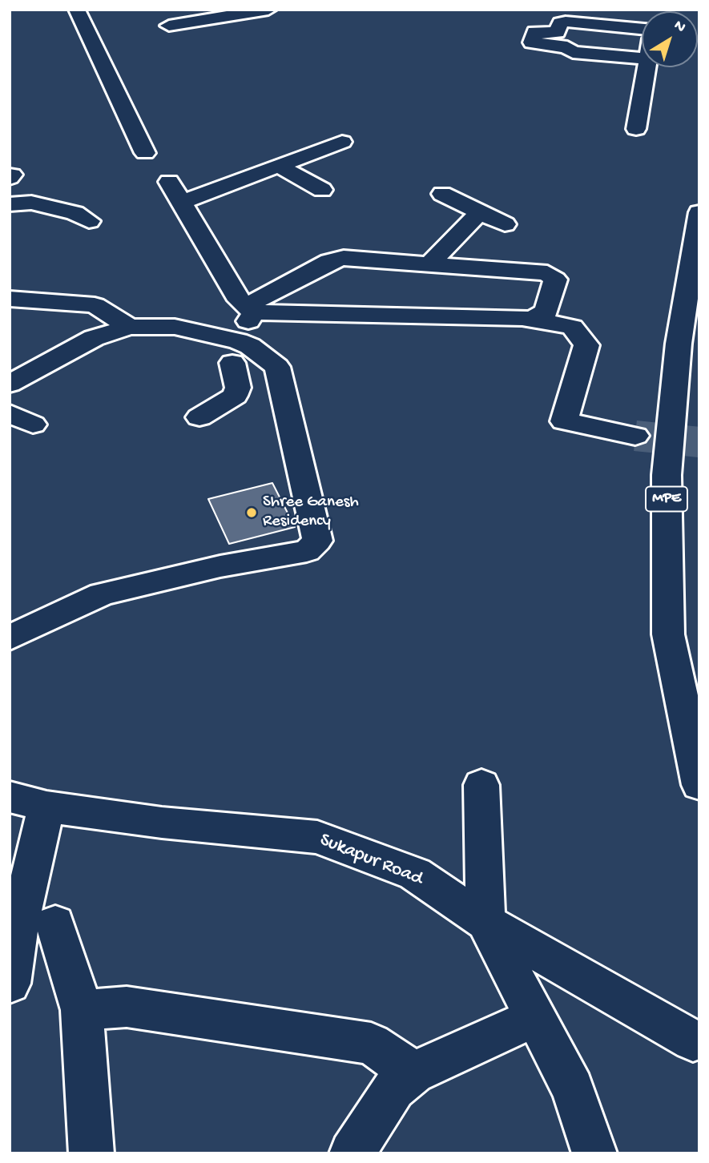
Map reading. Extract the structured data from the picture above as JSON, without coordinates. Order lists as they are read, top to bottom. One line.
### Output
{"streets":{"main road":["MPE","Sukapur Road"]},"places":["Shree Ganesh Residency"],"north":"top right"}
